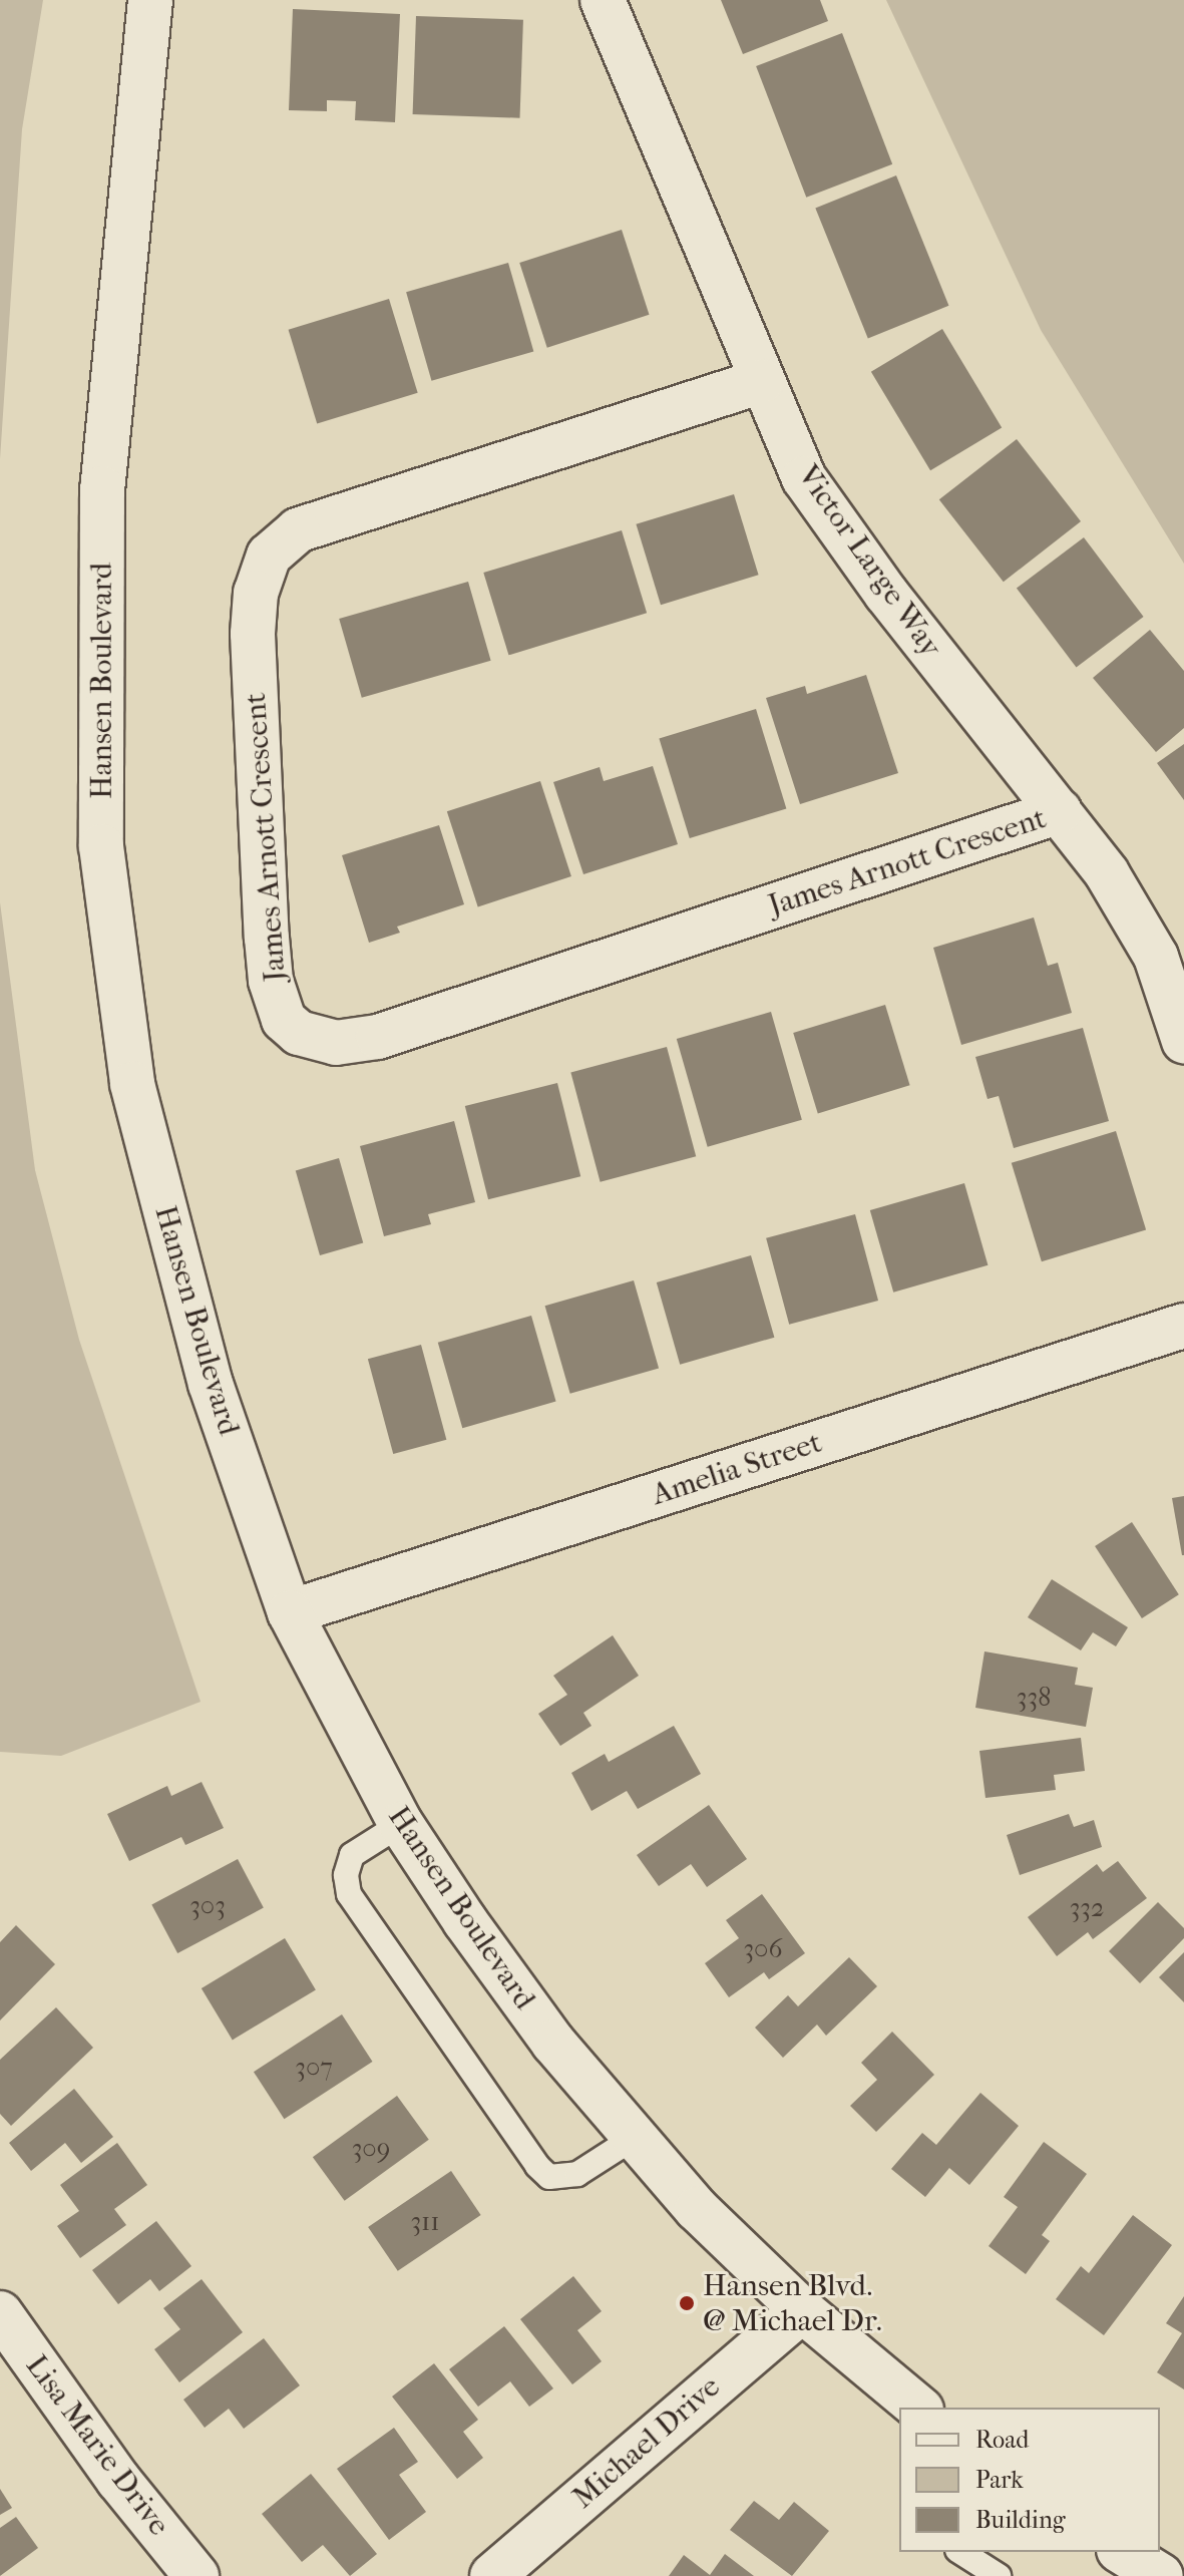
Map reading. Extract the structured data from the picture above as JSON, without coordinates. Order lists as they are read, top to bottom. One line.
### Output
{"streets":{"street":["Victor Large Way","Hansen Boulevard","James Arnott Crescent","Amelia Street","Michael Drive","Lisa Marie Drive"]},"crossings":[["Victor Large Way","James Arnott Crescent"],["Hansen Boulevard","Amelia Street"],["Hansen Boulevard","Michael Drive"]],"places":["Hansen Blvd. @ Michael Dr."],"house_numbers":["338","303","332","306","307","309","311"],"legend":["Road","Park","Building"]}
